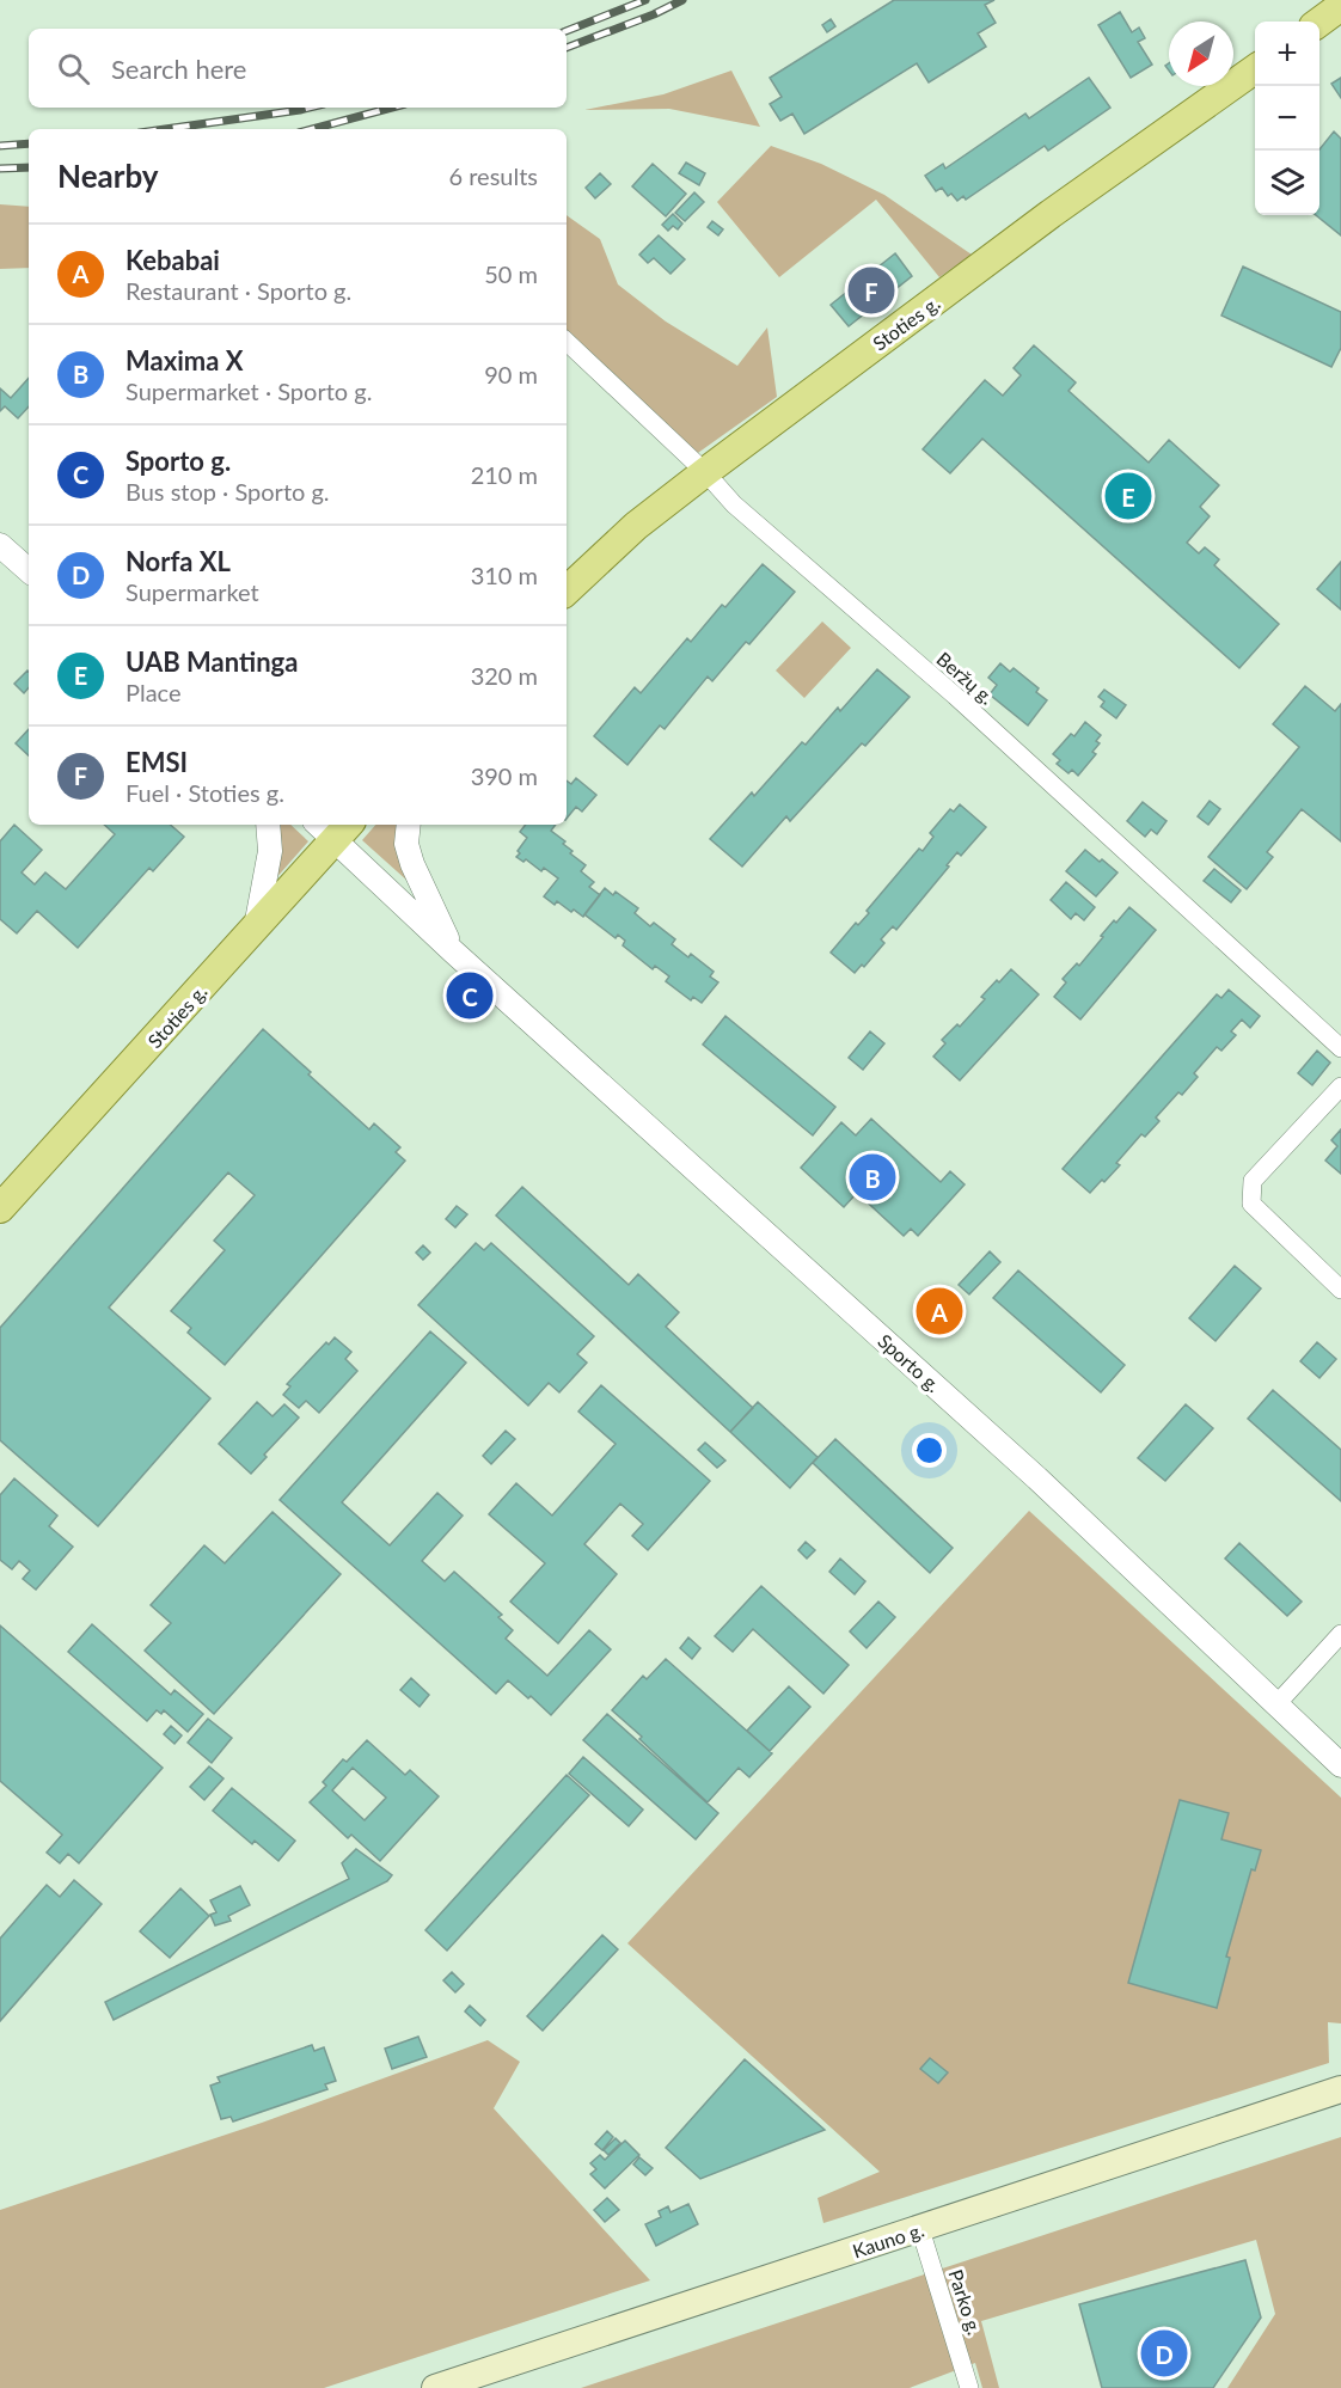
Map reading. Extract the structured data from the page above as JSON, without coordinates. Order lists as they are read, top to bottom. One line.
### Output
{"streets":{"main road":["Stoties g.","Kauno g."],"street":["Beržų g.","Sporto g.","Parko g."]},"crossings":[["Stoties g.","Beržų g."],["Stoties g.","Sporto g."],["Kauno g.","Parko g."]],"north":"bottom left","page":{"map_buttons":["+","−"],"search":"Search here","heading":["Nearby","6 results"],"list":[{"mark":"A","name":"Kebabai","note":"Restaurant · Sporto g.","value":"50 m"},{"mark":"B","name":"Maxima X","note":"Supermarket · Sporto g.","value":"90 m"},{"mark":"C","name":"Sporto g.","note":"Bus stop · Sporto g.","value":"210 m"},{"mark":"D","name":"Norfa XL","note":"Supermarket","value":"310 m"},{"mark":"E","name":"UAB Mantinga","note":"Place","value":"320 m"},{"mark":"F","name":"EMSI","note":"Fuel · Stoties g.","value":"390 m"}],"pins":["F","E","C","B","A","D"]}}
